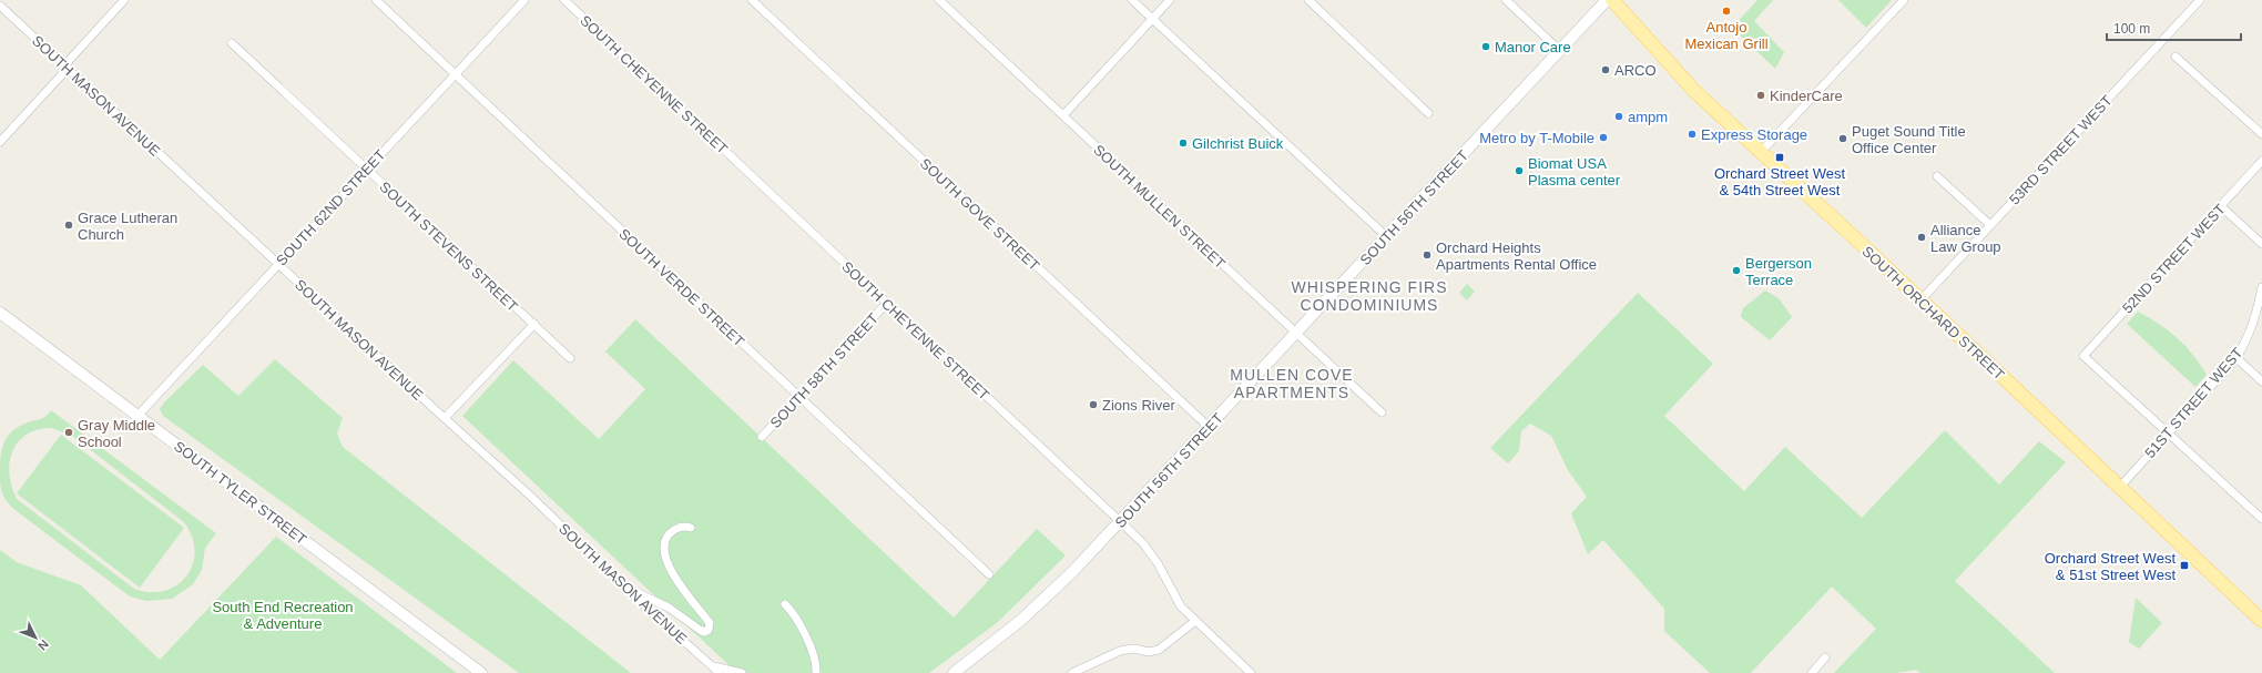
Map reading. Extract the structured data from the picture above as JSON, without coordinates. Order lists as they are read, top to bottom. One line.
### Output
{"streets":{"main road":["SOUTH 56TH STREET","SOUTH ORCHARD STREET","SOUTH TYLER STREET"],"street":["SOUTH CHEYENNE STREET","SOUTH MASON AVENUE","53RD STREET WEST","SOUTH MULLEN STREET","SOUTH 62ND STREET","SOUTH GOVE STREET","SOUTH STEVENS STREET","52ND STREET WEST","SOUTH VERDE STREET","SOUTH 58TH STREET","51ST STREET WEST"]},"crossings":[["SOUTH CHEYENNE STREET","SOUTH 56TH STREET"],["SOUTH CHEYENNE STREET","SOUTH 58TH STREET"],["SOUTH MASON AVENUE","SOUTH 62ND STREET"],["53RD STREET WEST","SOUTH ORCHARD STREET"],["SOUTH MULLEN STREET","SOUTH 56TH STREET"],["SOUTH 62ND STREET","SOUTH STEVENS STREET"],["SOUTH 62ND STREET","SOUTH VERDE STREET"],["SOUTH 62ND STREET","SOUTH TYLER STREET"],["SOUTH 56TH STREET","SOUTH GOVE STREET"],["52ND STREET WEST","51ST STREET WEST"],["SOUTH VERDE STREET","SOUTH 58TH STREET"],["SOUTH ORCHARD STREET","51ST STREET WEST"]],"districts":["WHISPERING FIRS CONDOMINIUMS","MULLEN COVE APARTMENTS"],"parks":["South End Recreation & Adventure"],"places":{"other":["Antojo Mexican Grill","Manor Care","ARCO","KinderCare","ampm","Express Storage","Metro by T-Mobile","Puget Sound Title Office Center","Gilchrist Buick","Biomat USA Plasma center","Grace Lutheran Church","Alliance Law Group","Orchard Heights Apartments Rental Office","Bergerson Terrace","Zions River","Gray Middle School"],"transit":["Orchard Street West & 54th Street West","Orchard Street West & 51st Street West"]},"scale_bar":"100 m","north":"bottom right"}
